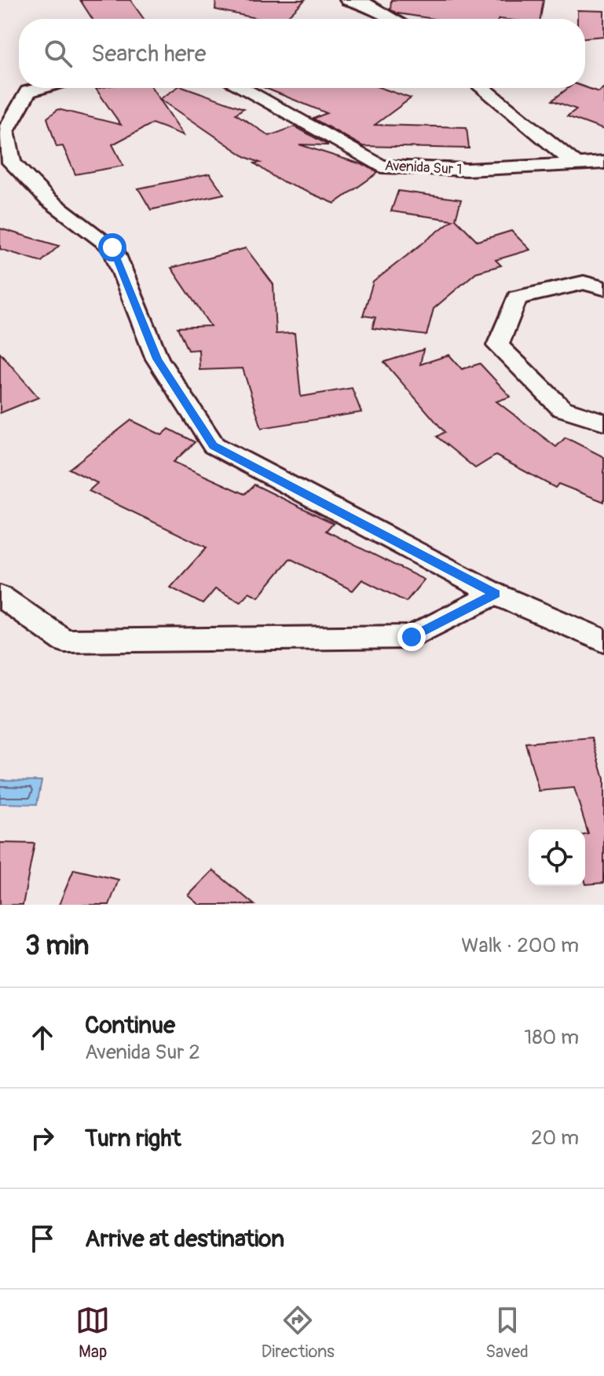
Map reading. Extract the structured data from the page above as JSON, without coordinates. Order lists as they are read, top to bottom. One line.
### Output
{"streets":{"street":["Avenida Sur 1"]},"page":{"search":"Search here","heading":["3 min","Walk · 200 m"],"list":[["Continue","Avenida Sur 2","180 m"],["Turn right","20 m"],"Arrive at destination"],"nav":["Map","Directions","Saved"]}}
